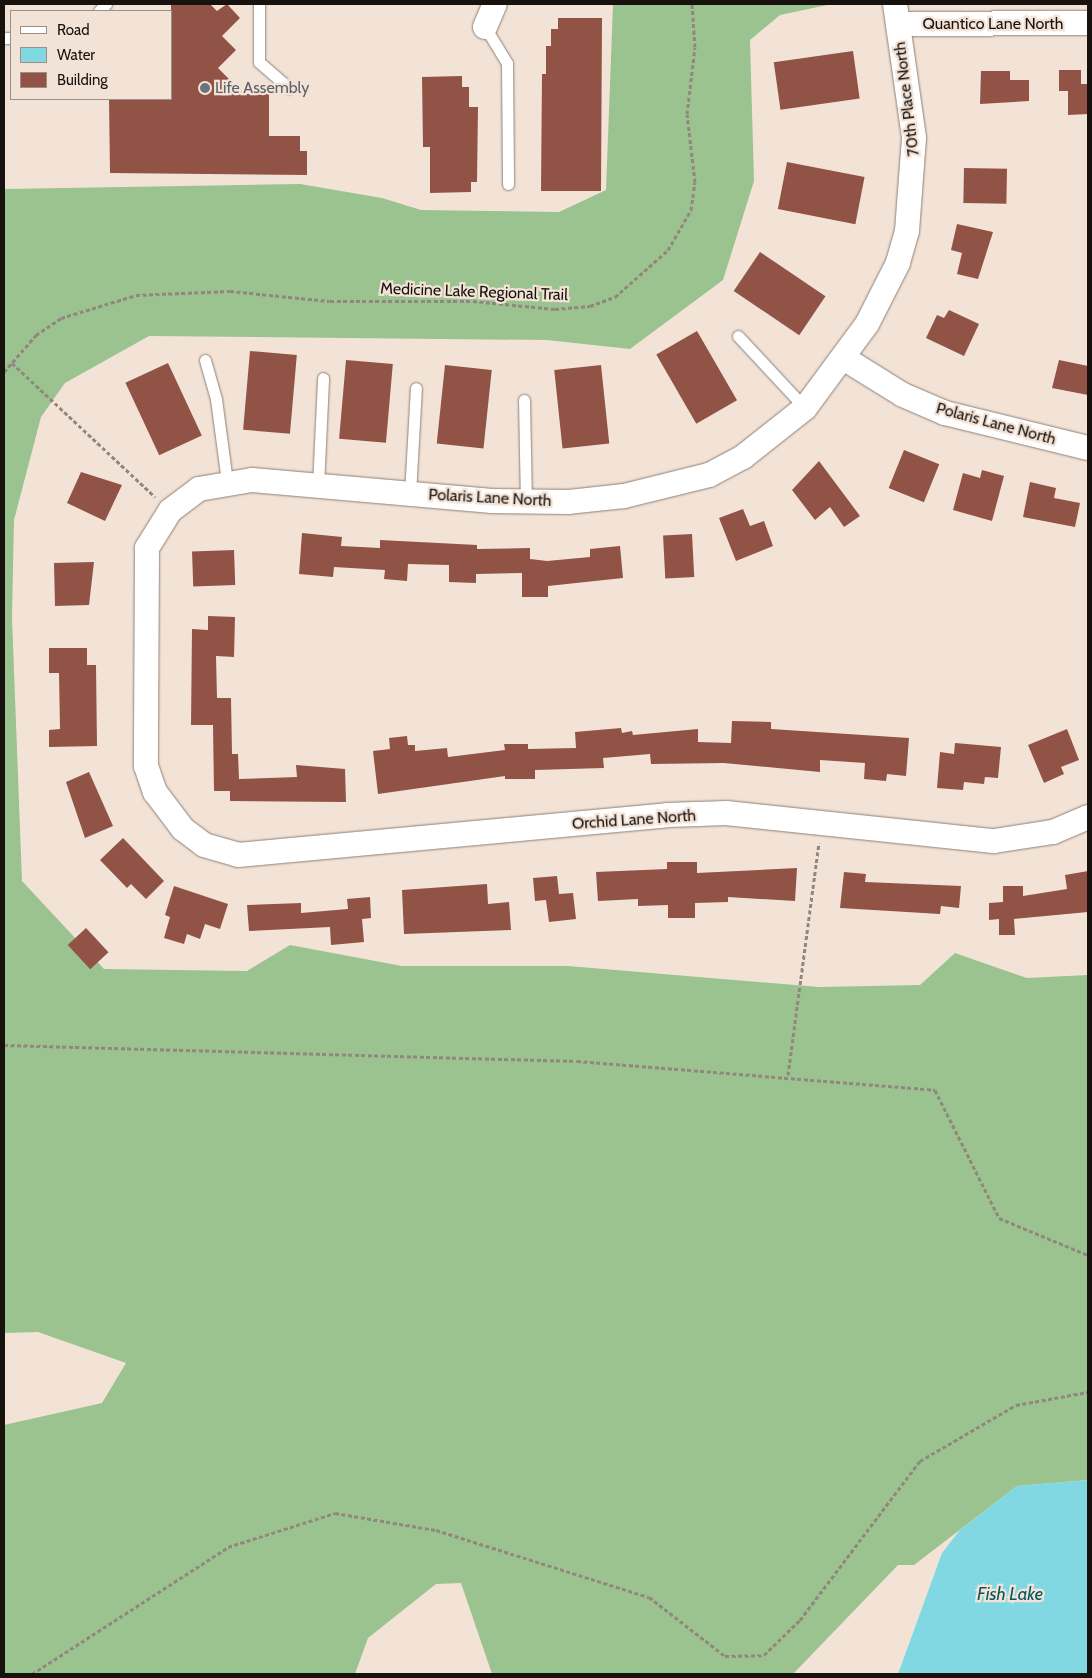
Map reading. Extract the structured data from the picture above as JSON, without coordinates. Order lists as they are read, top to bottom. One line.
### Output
{"streets":{"street":["Quantico Lane North","70th Place North","Polaris Lane North","Orchid Lane North"],"path":["Medicine Lake Regional Trail"]},"crossings":[["Quantico Lane North","70th Place North"],["70th Place North","Polaris Lane North"],["Polaris Lane North","Orchid Lane North"]],"water":["Fish Lake"],"places":["Life Assembly"],"legend":["Road","Water","Building"]}
